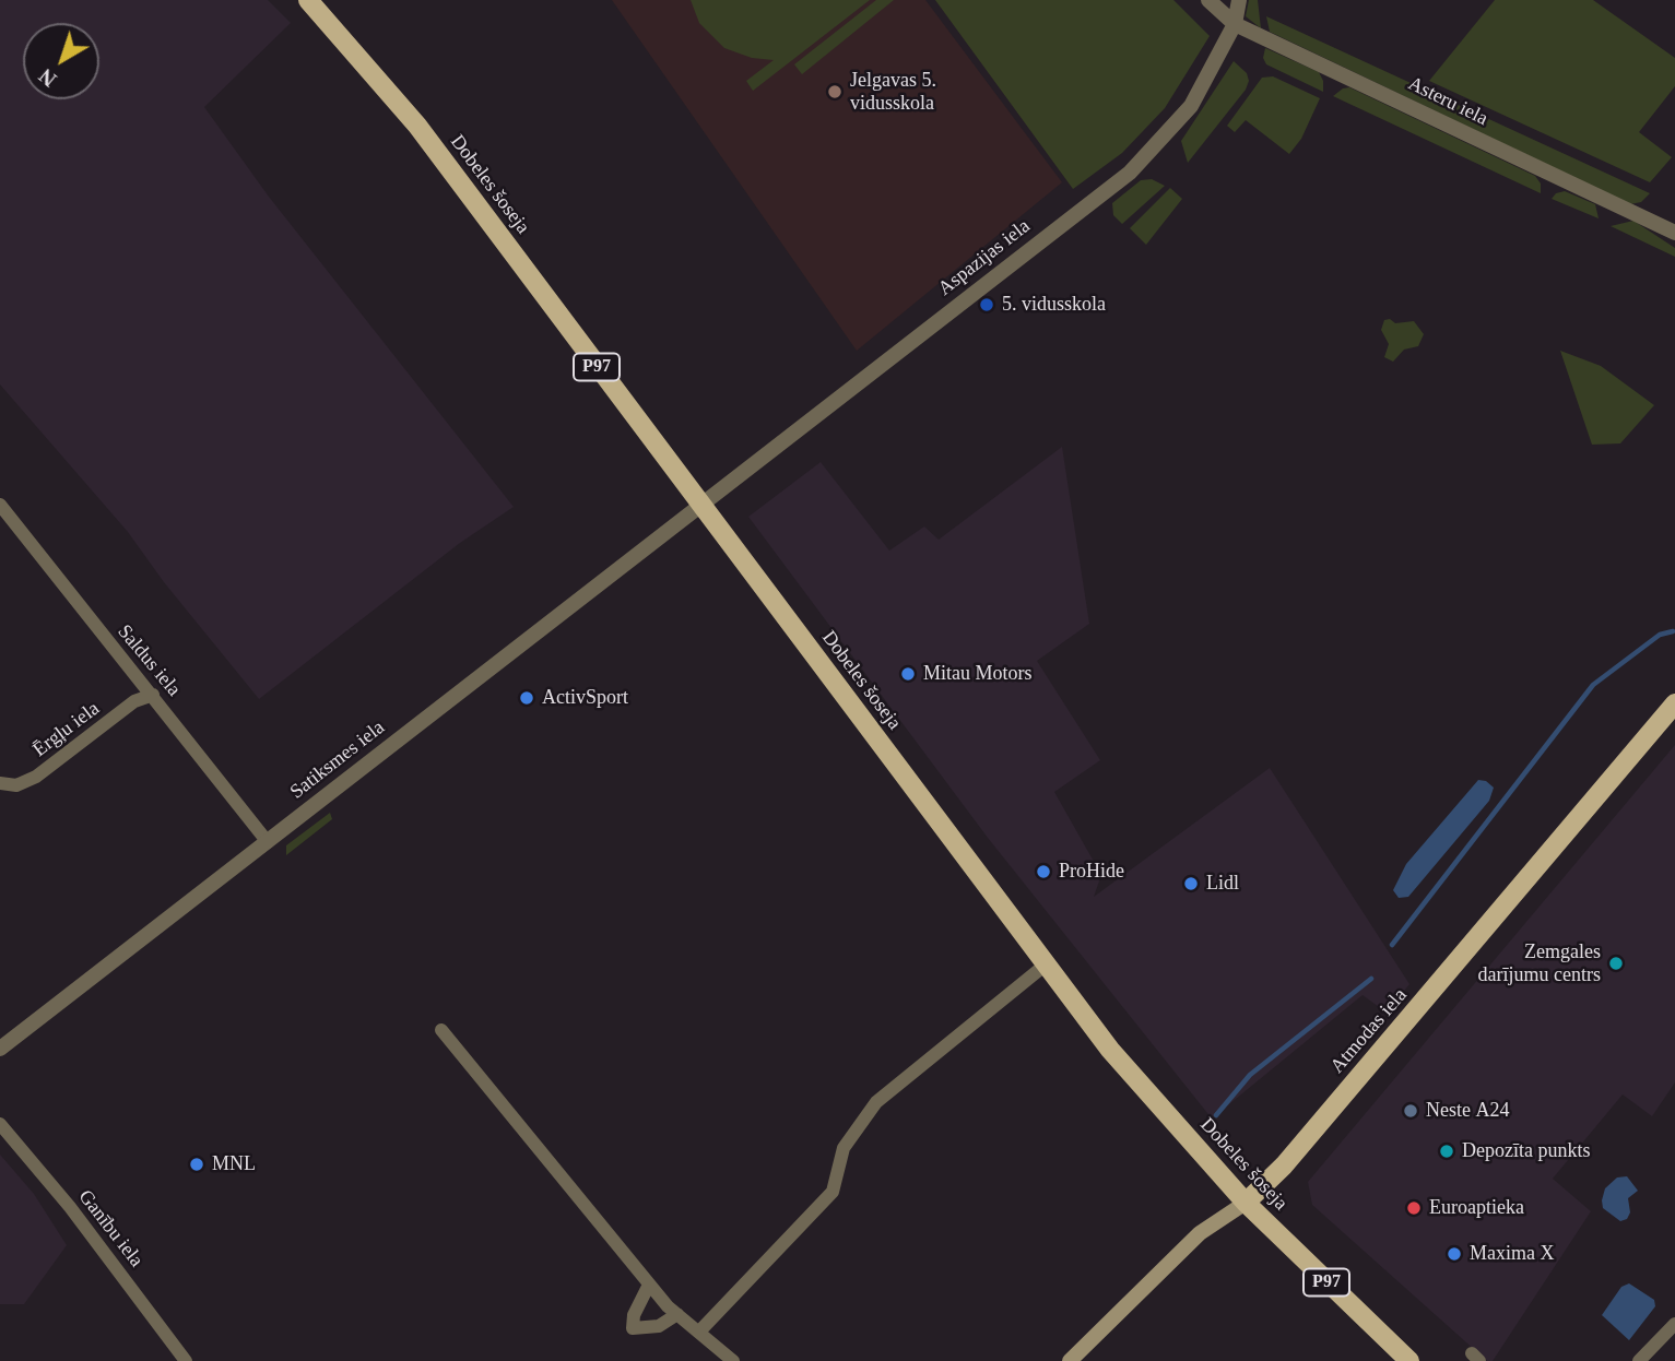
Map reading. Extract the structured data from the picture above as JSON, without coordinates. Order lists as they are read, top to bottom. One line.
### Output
{"streets":{"main road":["Dobeles šoseja","P97","Atmodas iela"],"street":["Asteru iela","Aspazijas iela","Saldus iela","Ērgļu iela","Satiksmes iela","Ganību iela"]},"crossings":[["Asteru iela","Aspazijas iela"],["Dobeles šoseja","Aspazijas iela"],["Dobeles šoseja","Satiksmes iela"],["Dobeles šoseja","Atmodas iela"],["Aspazijas iela","Satiksmes iela"],["Saldus iela","Ērgļu iela"],["Saldus iela","Satiksmes iela"]],"places":["Jelgavas 5. vidusskola","5. vidusskola","Mitau Motors","ActivSport","ProHide","Lidl","Zemgales darījumu centrs","Neste A24","Depozīta punkts","MNL","Euroaptieka","Maxima X"],"north":"bottom left"}
